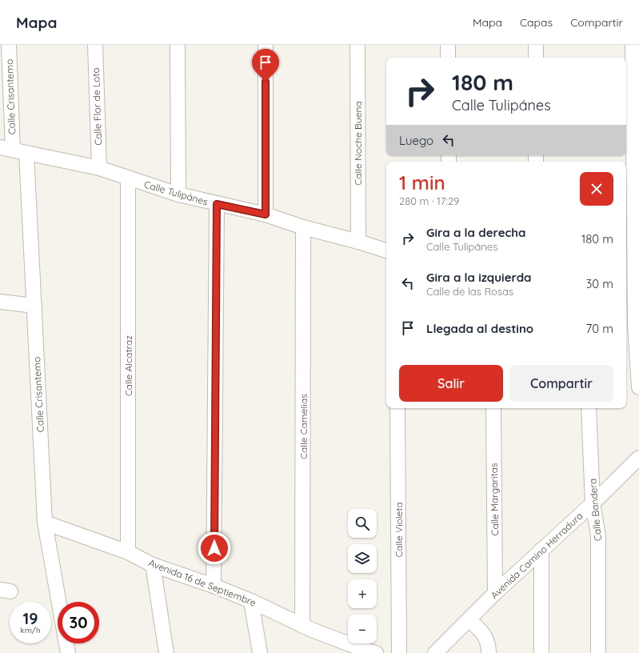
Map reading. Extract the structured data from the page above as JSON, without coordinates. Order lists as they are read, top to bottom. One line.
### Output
{"streets":{"street":["Calle Crisantemo","Calle Flor de Loto","Calle Noche Buena","Calle Tulipánes","Calle Alcatraz","Calle Camelias","Calle Margaritas","Calle Bandera","Calle Violeta","Avenida Camino Herradura","Avenida 16 de Septiembre"]},"crossings":[["Calle Crisantemo","Calle Tulipánes"],["Calle Crisantemo","Avenida 16 de Septiembre"],["Calle Flor de Loto","Calle Tulipánes"],["Calle Noche Buena","Calle Tulipánes"],["Calle Tulipánes","Calle Alcatraz"],["Calle Tulipánes","Calle Camelias"],["Calle Alcatraz","Avenida 16 de Septiembre"],["Calle Camelias","Avenida 16 de Septiembre"],["Calle Margaritas","Avenida Camino Herradura"],["Calle Bandera","Avenida Camino Herradura"]],"page":{"header":"Mapa","nav":["Mapa","Capas","Compartir"],"turn":["180 m","Calle Tulipánes"],"then":"Luego","heading":["1 min","280 m · 17:29"],"list":[{"name":"Gira a la derecha","note":"Calle Tulipánes","value":"180 m"},{"name":"Gira a la izquierda","note":"Calle de las Rosas","value":"30 m"},{"name":"Llegada al destino","value":"70 m"}],"buttons":["Salir","Compartir"],"map_buttons":["+","−"],"speed":"19 km/h","limit":"30"}}
